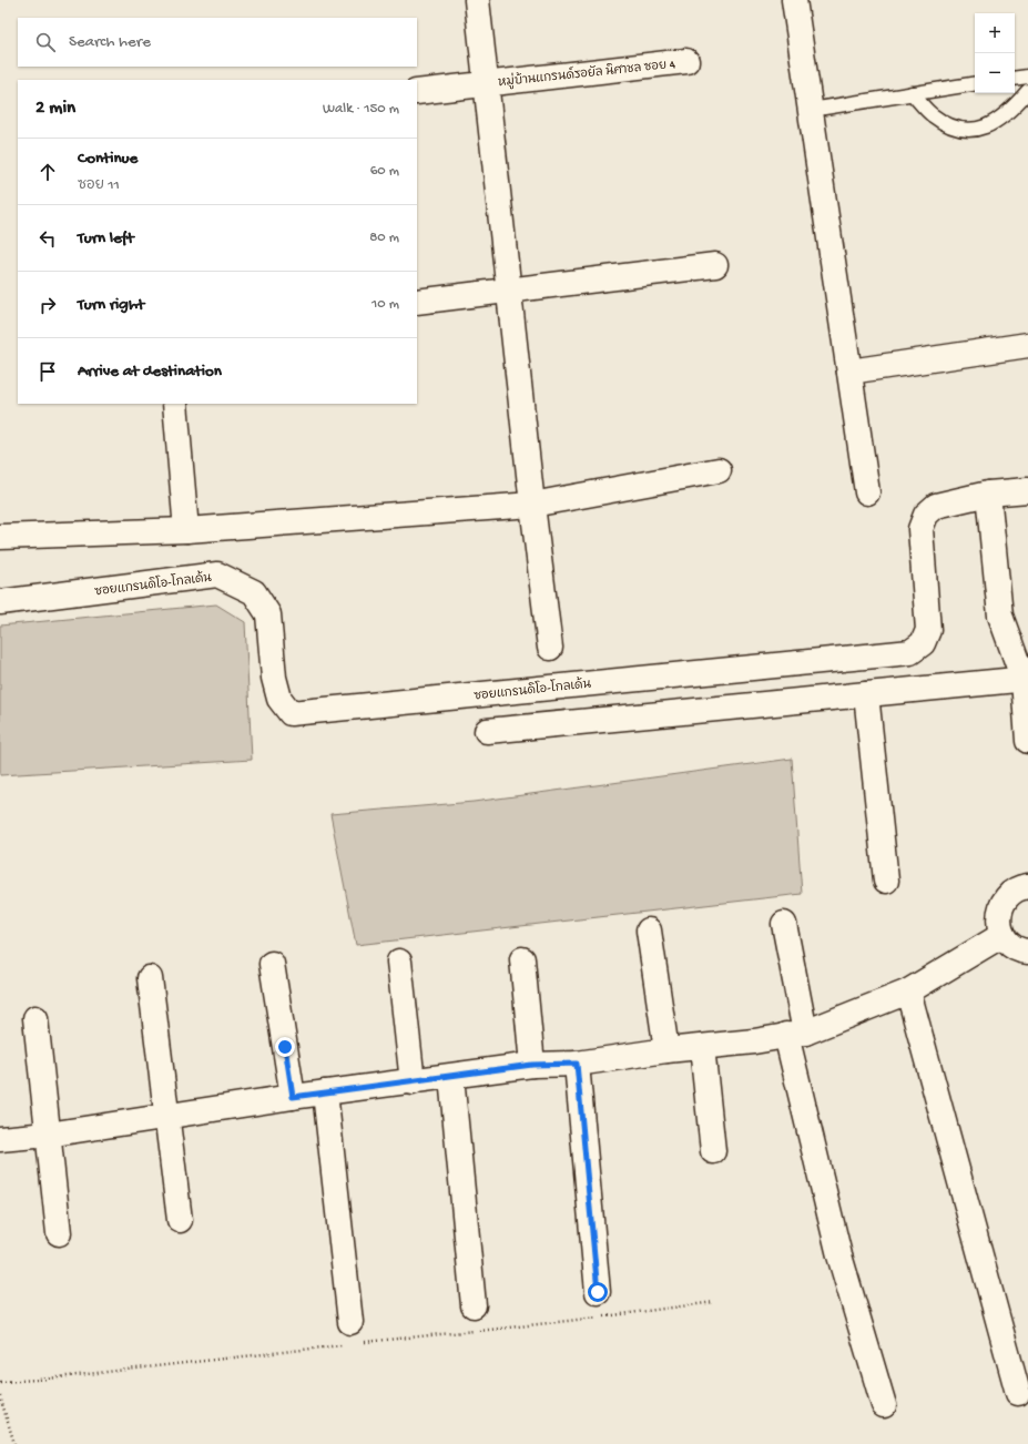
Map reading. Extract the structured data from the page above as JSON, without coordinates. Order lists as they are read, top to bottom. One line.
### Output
{"streets":{"street":["หมู่บ้านแกรนด์รอยัล นิศาชล ซอย 4","ซอยแกรนดิโอ-โกลเด้น"]},"page":{"map_buttons":["+","−"],"search":"Search here","heading":["2 min","Walk · 150 m"],"list":[["Continue","ซอย 11","60 m"],["Turn left","80 m"],["Turn right","10 m"],"Arrive at destination"]}}
